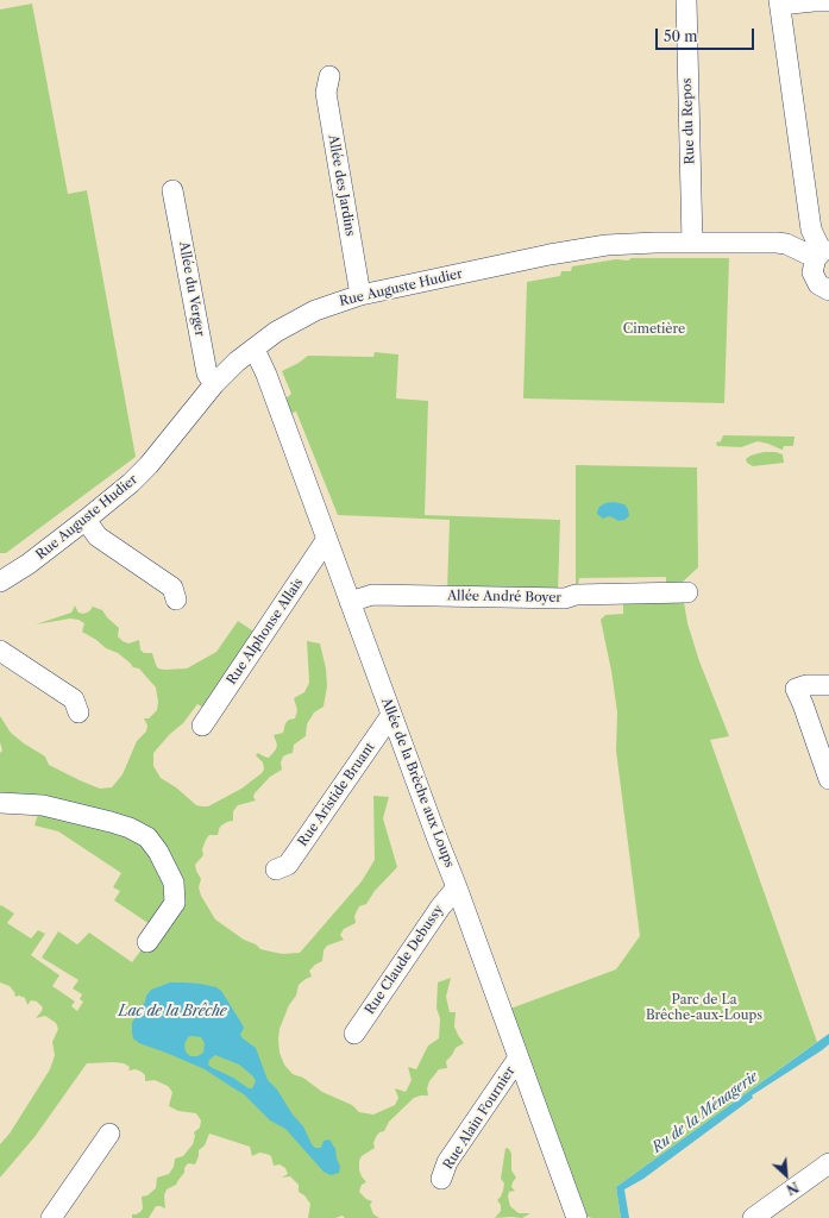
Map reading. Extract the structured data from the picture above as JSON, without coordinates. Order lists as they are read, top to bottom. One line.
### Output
{"streets":{"street":["Rue du Repos","Allée des Jardins","Rue Auguste Hudier","Allée du Verger","Allée André Boyer","Rue Alphonse Allais","Allée de la Brèche aux Loups","Rue Aristide Bruant","Rue Claude Debussy","Rue Alain Fournier"]},"crossings":[["Rue du Repos","Rue Auguste Hudier"],["Allée des Jardins","Rue Auguste Hudier"],["Rue Auguste Hudier","Allée du Verger"],["Rue Auguste Hudier","Allée de la Brèche aux Loups"],["Allée André Boyer","Allée de la Brèche aux Loups"],["Rue Alphonse Allais","Allée de la Brèche aux Loups"],["Allée de la Brèche aux Loups","Rue Aristide Bruant"],["Allée de la Brèche aux Loups","Rue Claude Debussy"],["Allée de la Brèche aux Loups","Rue Alain Fournier"]],"water":["Lac de la Brêche","Ru de la Ménagerie"],"parks":["Cimetière","Parc de La Brêche-aux-Loups"],"scale_bar":"50 m","north":"bottom right"}
